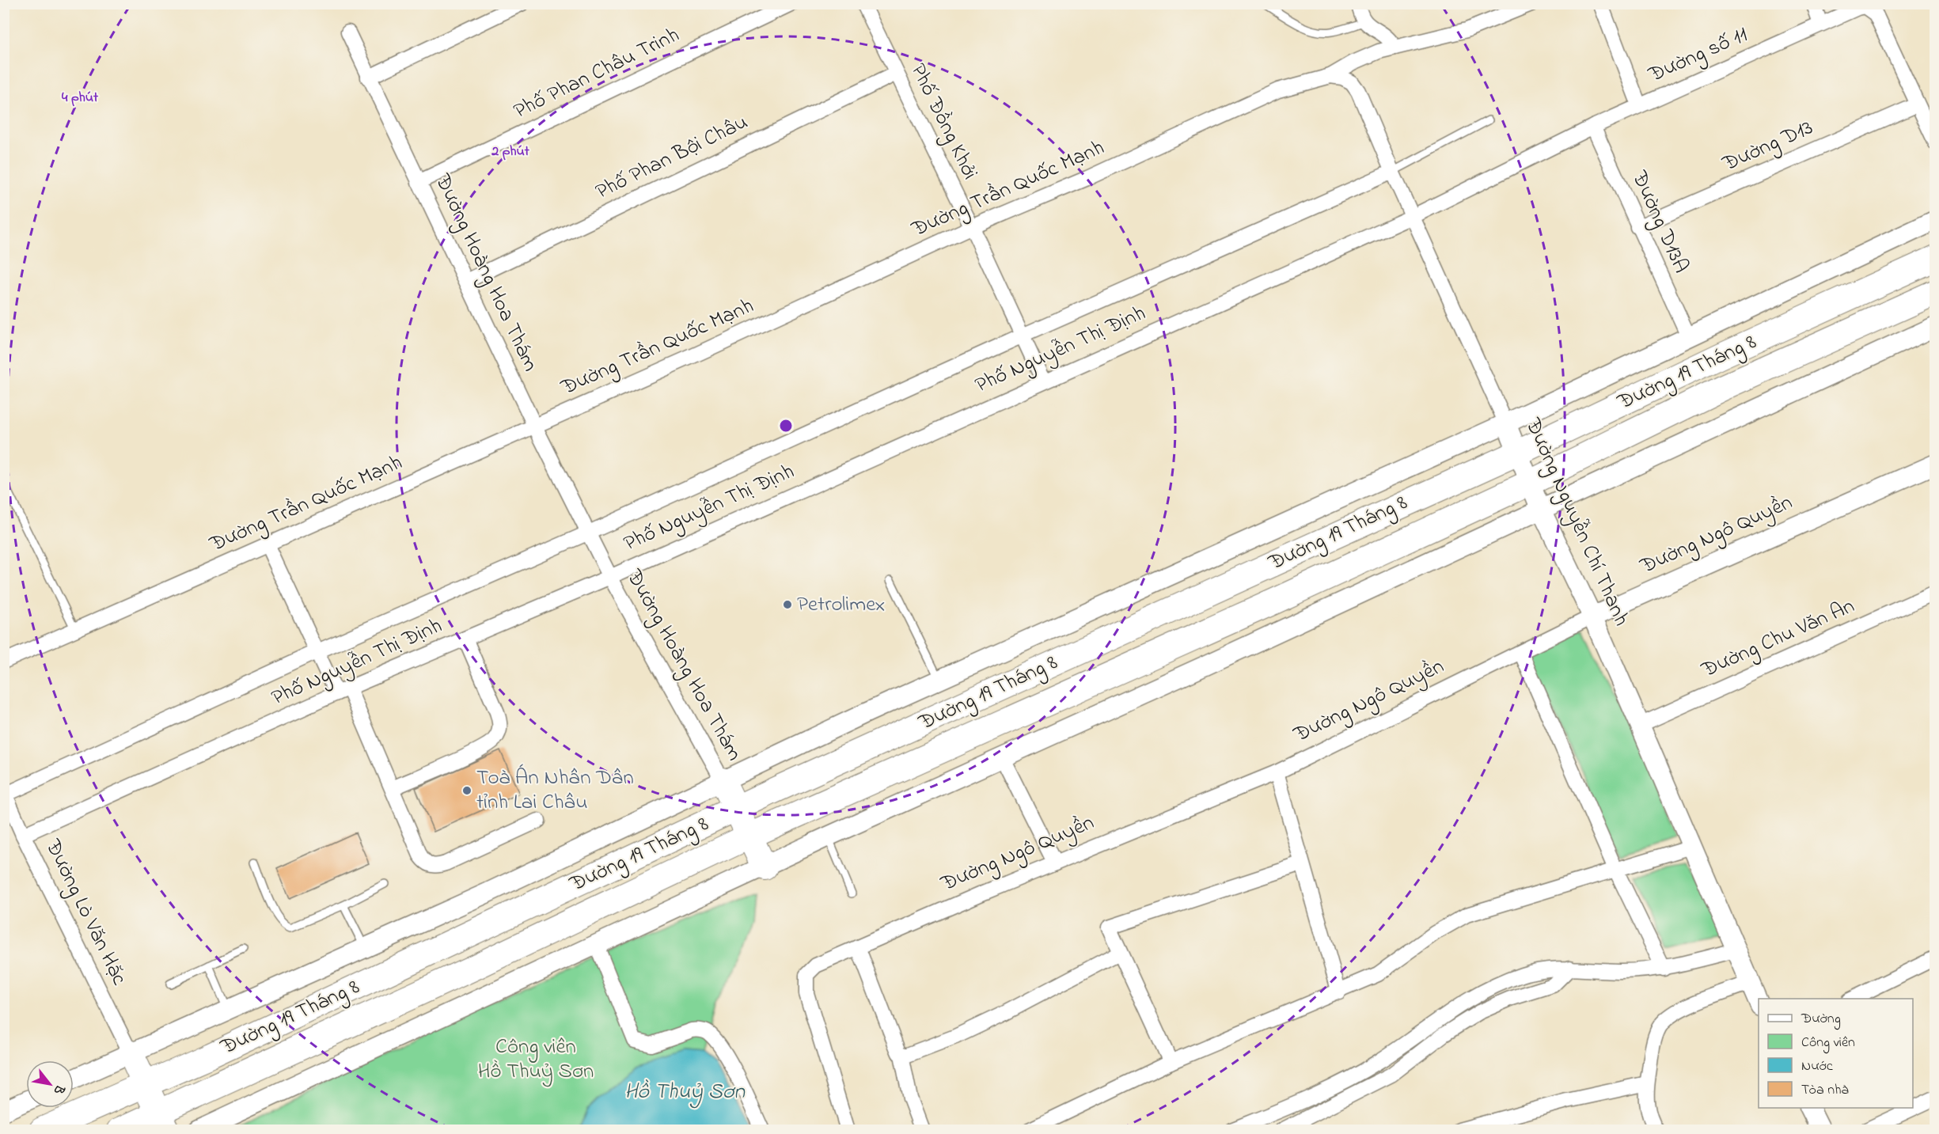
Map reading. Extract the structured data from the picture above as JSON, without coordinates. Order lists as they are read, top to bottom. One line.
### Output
{"streets":{"highway":["Đường 19 Tháng 8"],"street":["Đường số 11","Phố Phan Châu Trinh","Phố Đồng Khởi","Đường D13","Phố Phan Bội Châu","Đường Trần Quốc Mạnh","Đường D13A","Đường Hoàng Hoa Thám","Phố Nguyễn Thị Định","Đường Nguyễn Chí Thanh","Đường Ngô Quyền","Đường Chu Văn An","Đường Lò Văn Hặc"]},"crossings":[["Đường số 11","Đường D13"],["Đường số 11","Đường D13A"],["Đường số 11","Phố Nguyễn Thị Định"],["Đường số 11","Đường Nguyễn Chí Thanh"],["Phố Phan Châu Trinh","Đường Hoàng Hoa Thám"],["Phố Đồng Khởi","Phố Phan Bội Châu"],["Phố Đồng Khởi","Đường Trần Quốc Mạnh"],["Phố Đồng Khởi","Phố Nguyễn Thị Định"],["Đường D13","Đường D13A"],["Phố Phan Bội Châu","Đường Hoàng Hoa Thám"],["Đường Trần Quốc Mạnh","Đường Hoàng Hoa Thám"],["Đường Trần Quốc Mạnh","Đường Nguyễn Chí Thanh"],["Đường D13A","Đường 19 Tháng 8"],["Đường Hoàng Hoa Thám","Phố Nguyễn Thị Định"],["Đường Hoàng Hoa Thám","Đường 19 Tháng 8"],["Phố Nguyễn Thị Định","Đường Nguyễn Chí Thanh"],["Phố Nguyễn Thị Định","Đường Lò Văn Hặc"],["Đường 19 Tháng 8","Đường Nguyễn Chí Thanh"],["Đường 19 Tháng 8","Đường Lò Văn Hặc"],["Đường Nguyễn Chí Thanh","Đường Ngô Quyền"],["Đường Nguyễn Chí Thanh","Đường Chu Văn An"]],"water":["Hồ Thuỷ Sơn"],"parks":["Công viên Hồ Thuỷ Sơn"],"places":["Petrolimex","Toà Án Nhân Dân tỉnh Lai Châu"],"legend":["Đường","Công viên","Nước","Tòa nhà"],"north":"bottom right","rings":["4 phút","2 phút"]}
